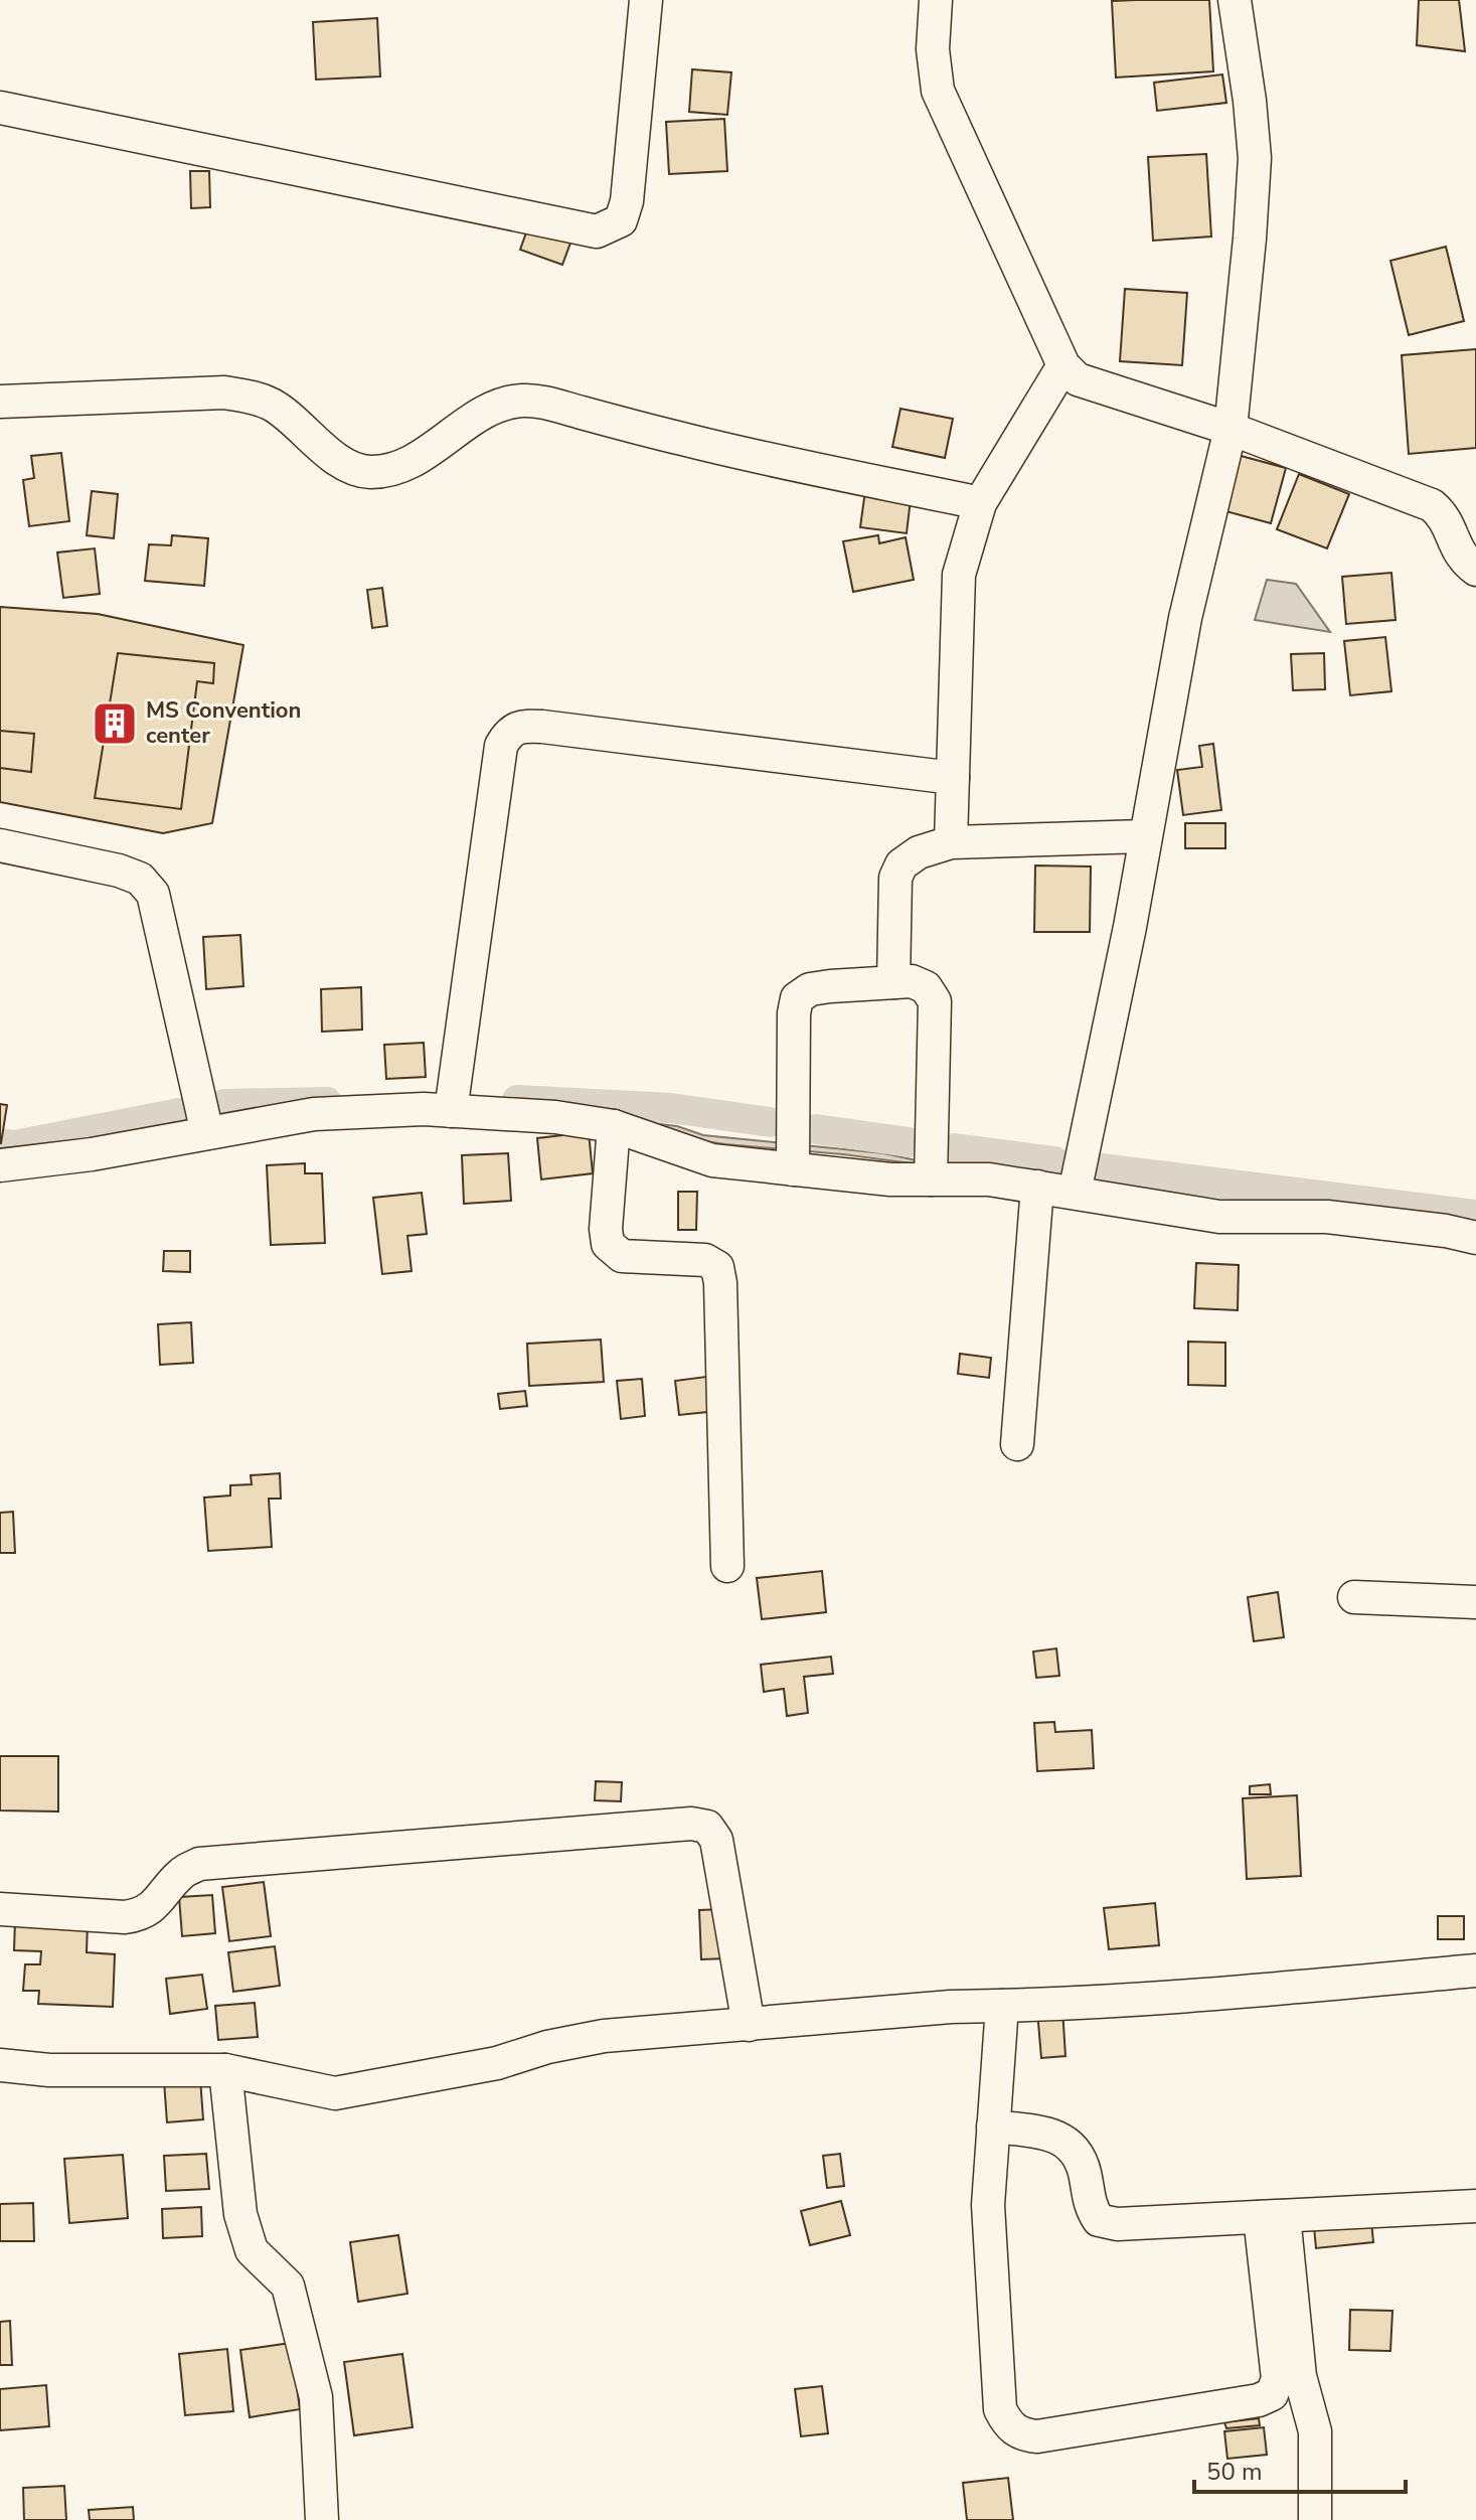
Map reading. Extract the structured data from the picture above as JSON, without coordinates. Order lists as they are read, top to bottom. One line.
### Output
{"places":{"building":["MS Convention center"]},"scale_bar":"50 m"}
